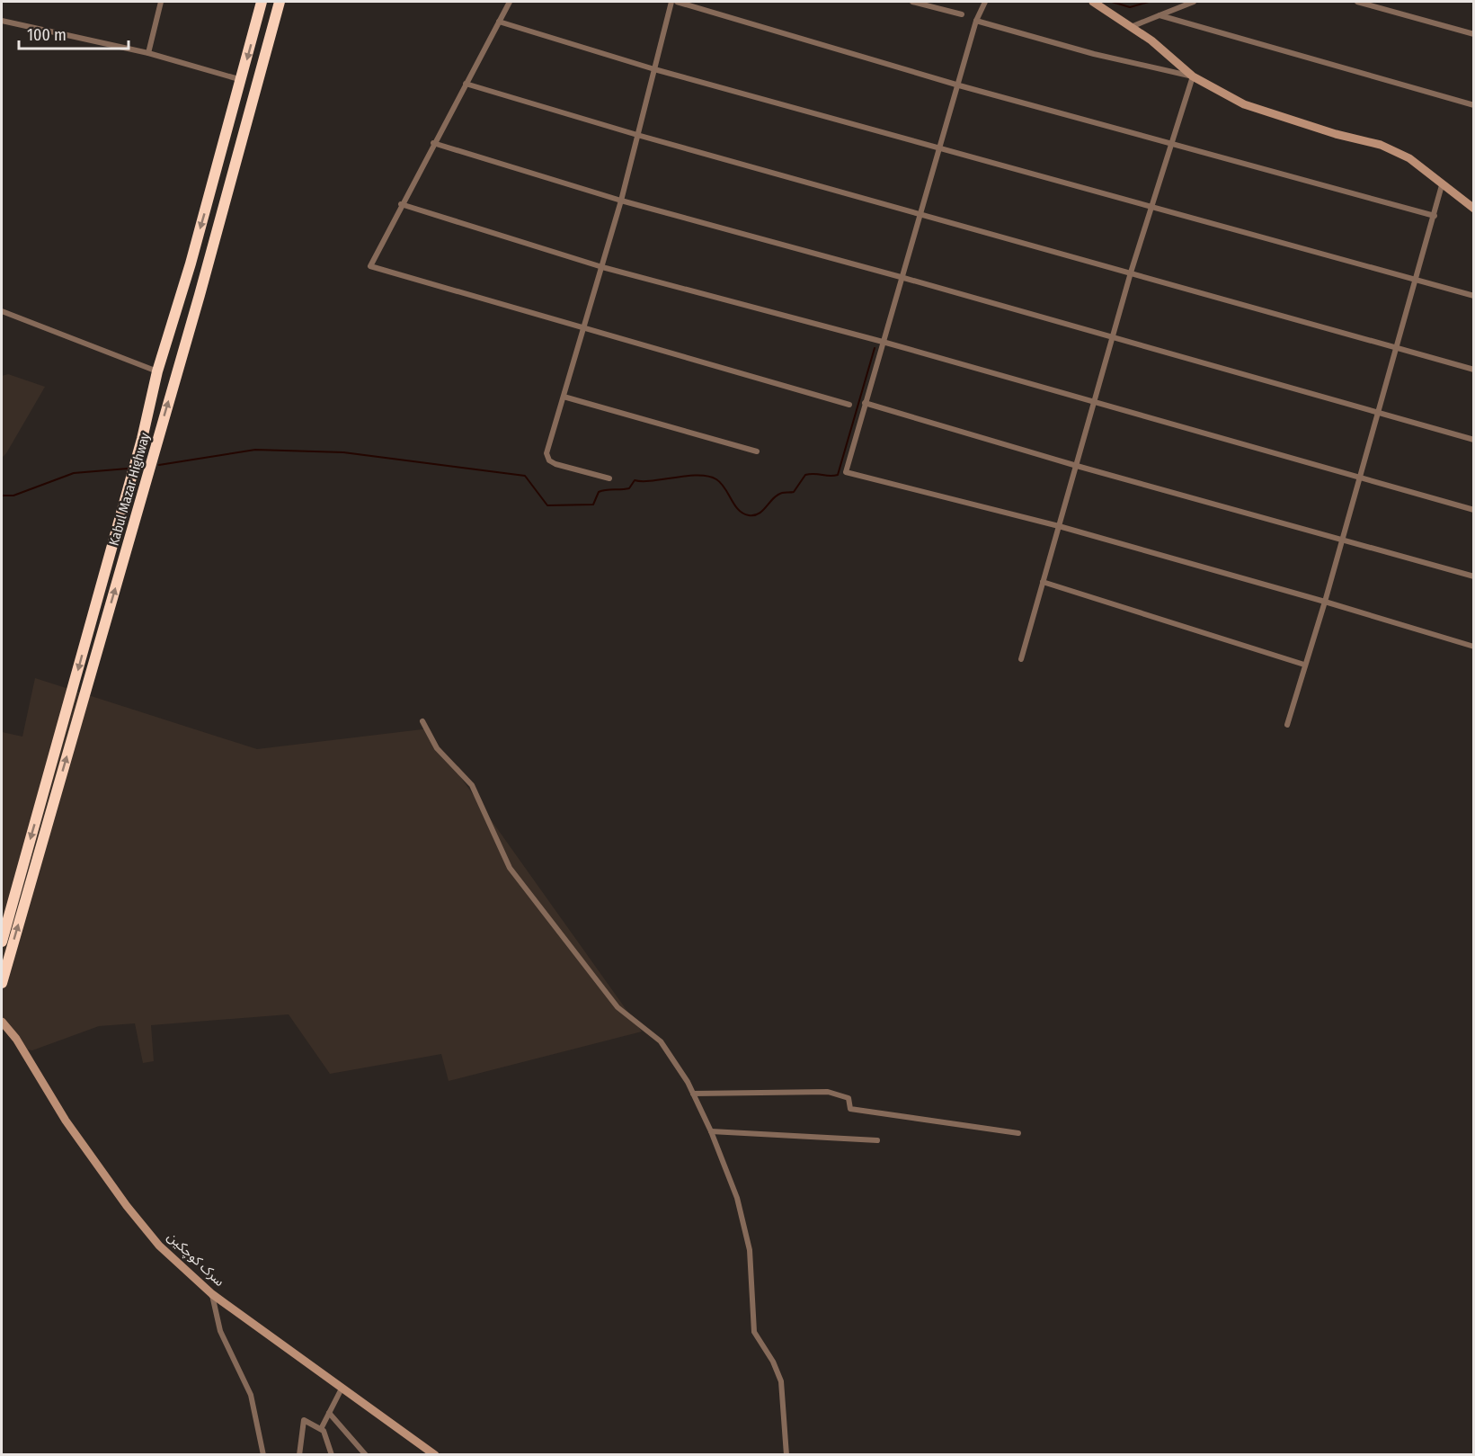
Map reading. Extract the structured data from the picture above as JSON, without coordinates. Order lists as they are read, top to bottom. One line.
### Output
{"streets":{"highway":["Kabul Mazar Highway"],"main road":["سرک کوچکین"]},"scale_bar":"100 m"}
